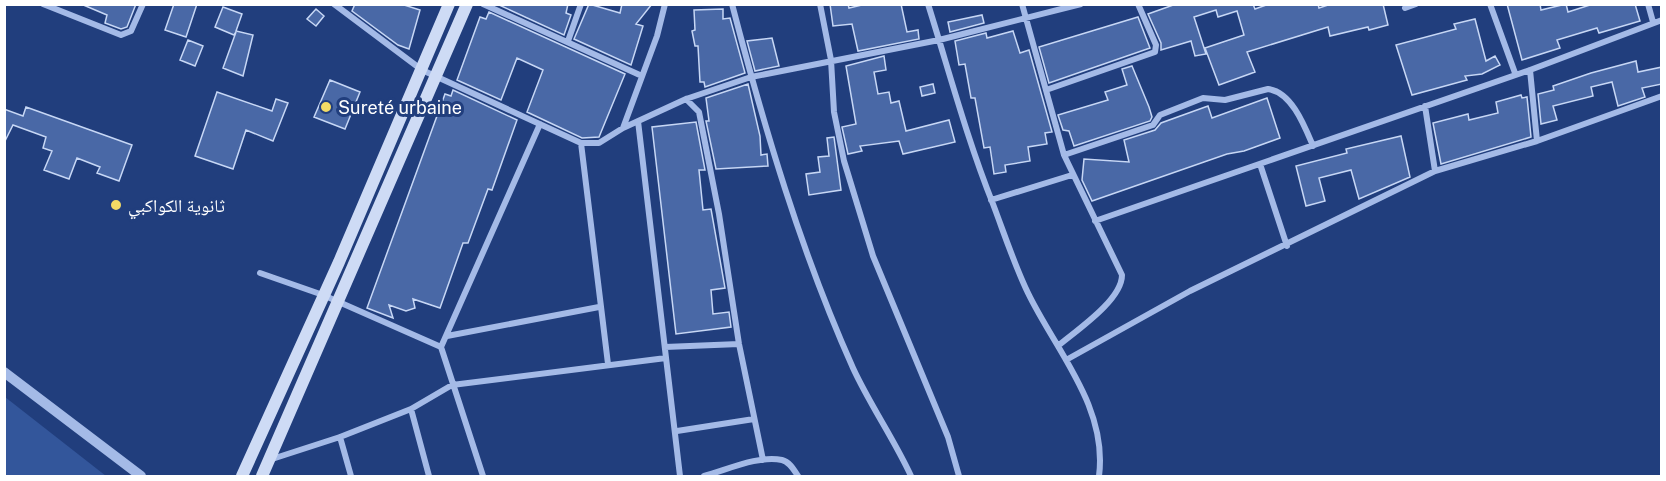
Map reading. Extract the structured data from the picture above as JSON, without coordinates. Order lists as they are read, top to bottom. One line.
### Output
{"places":["Sureté urbaine","ثانوية الكواكبي"]}
